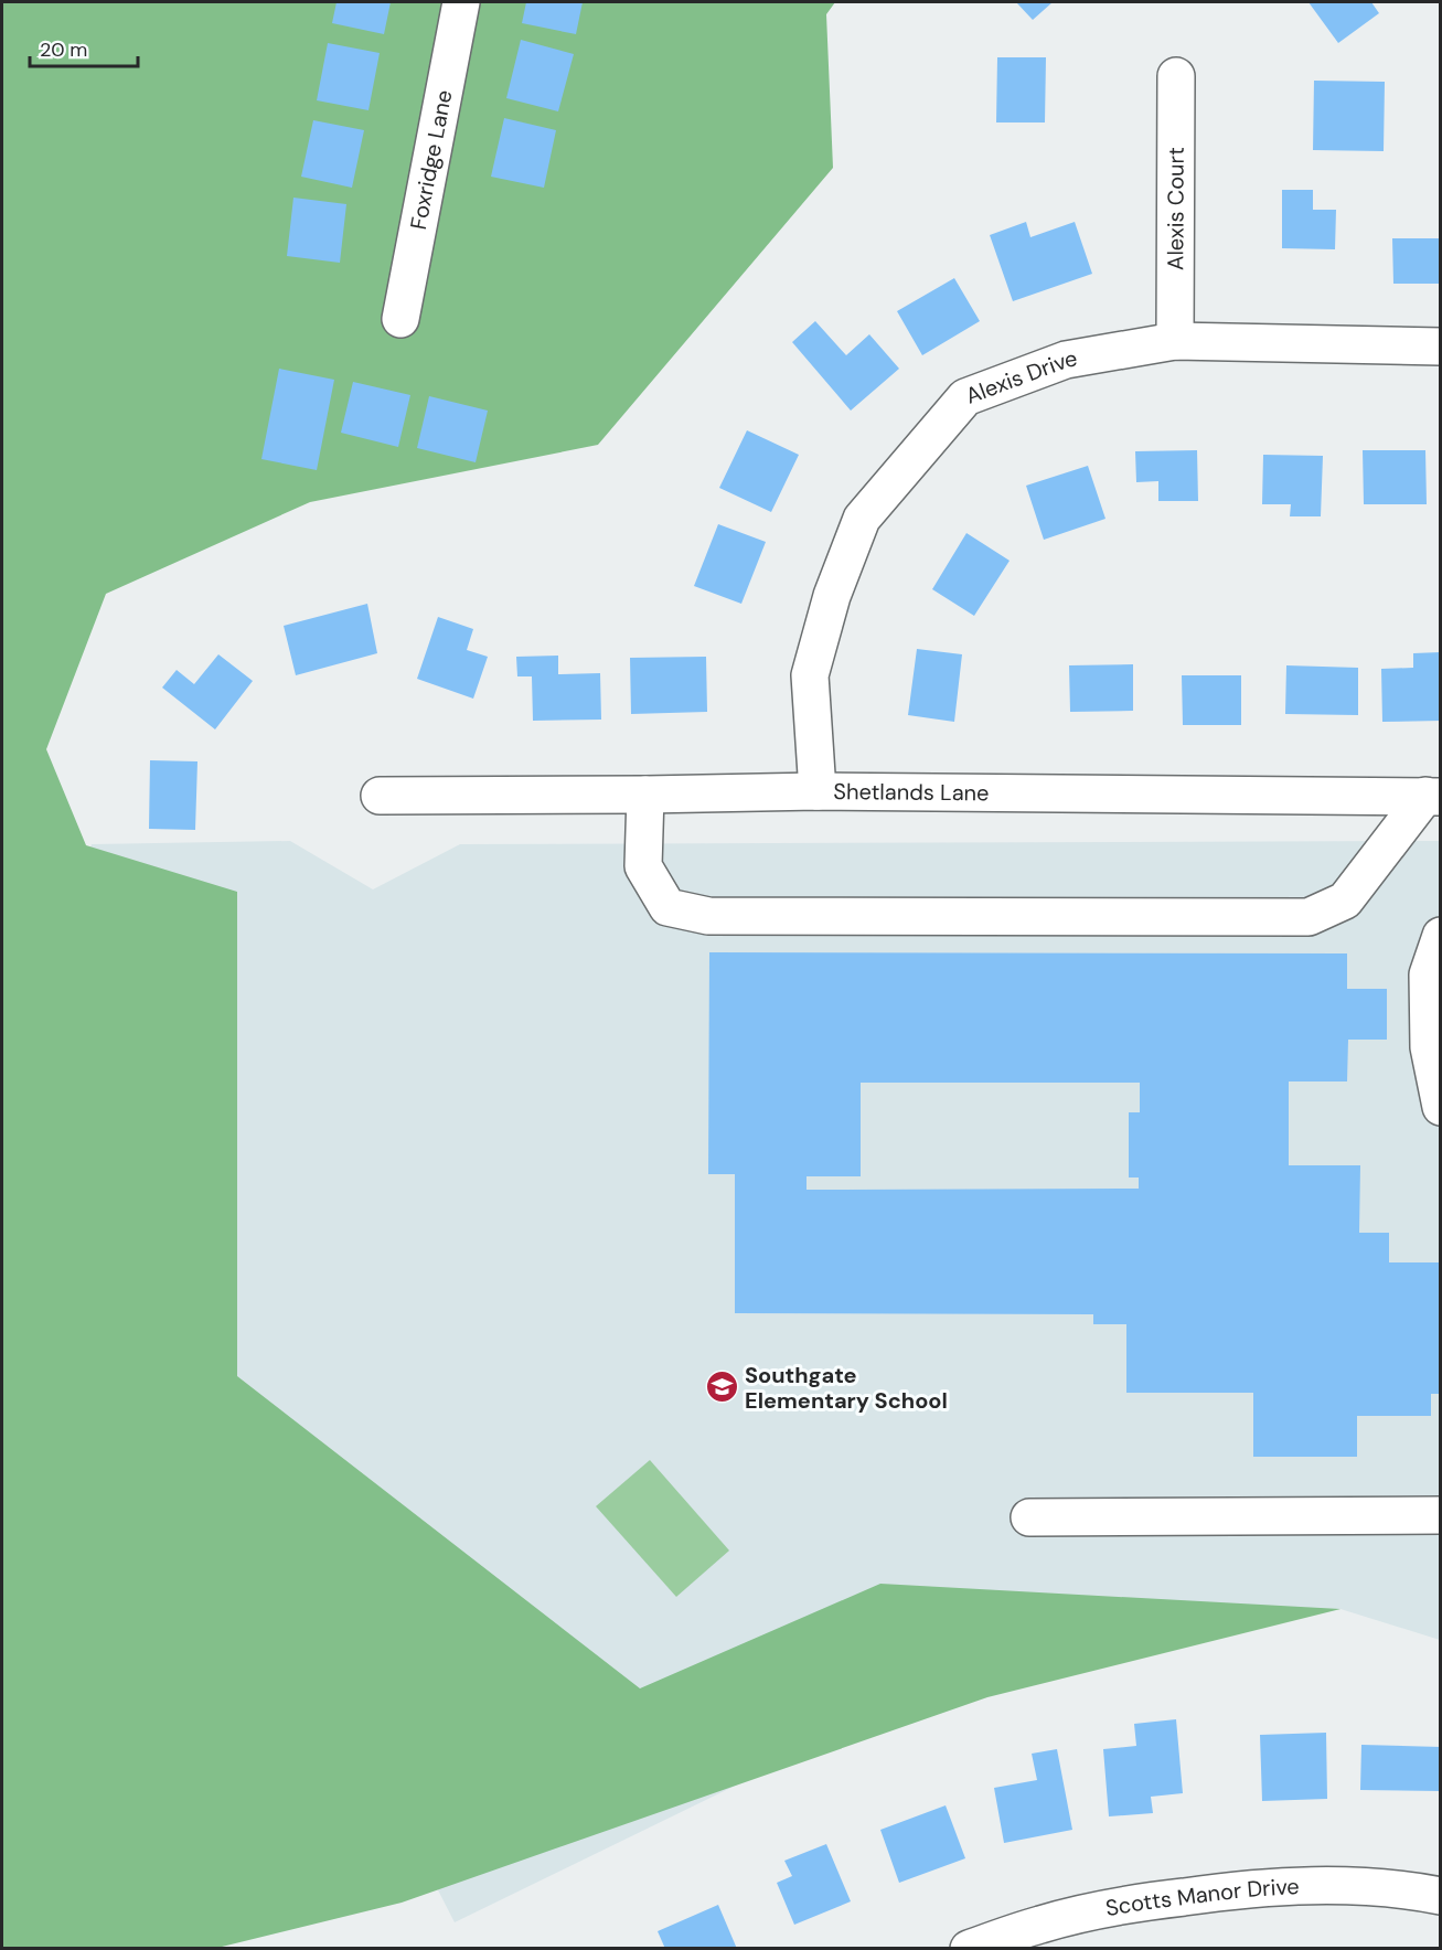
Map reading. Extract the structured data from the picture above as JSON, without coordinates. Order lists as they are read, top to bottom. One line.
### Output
{"streets":{"street":["Foxridge Lane","Alexis Court","Alexis Drive","Shetlands Lane","Scotts Manor Drive"]},"crossings":[["Alexis Court","Alexis Drive"],["Alexis Drive","Shetlands Lane"]],"places":{"school or university":["Southgate Elementary School"]},"scale_bar":"20 m"}
